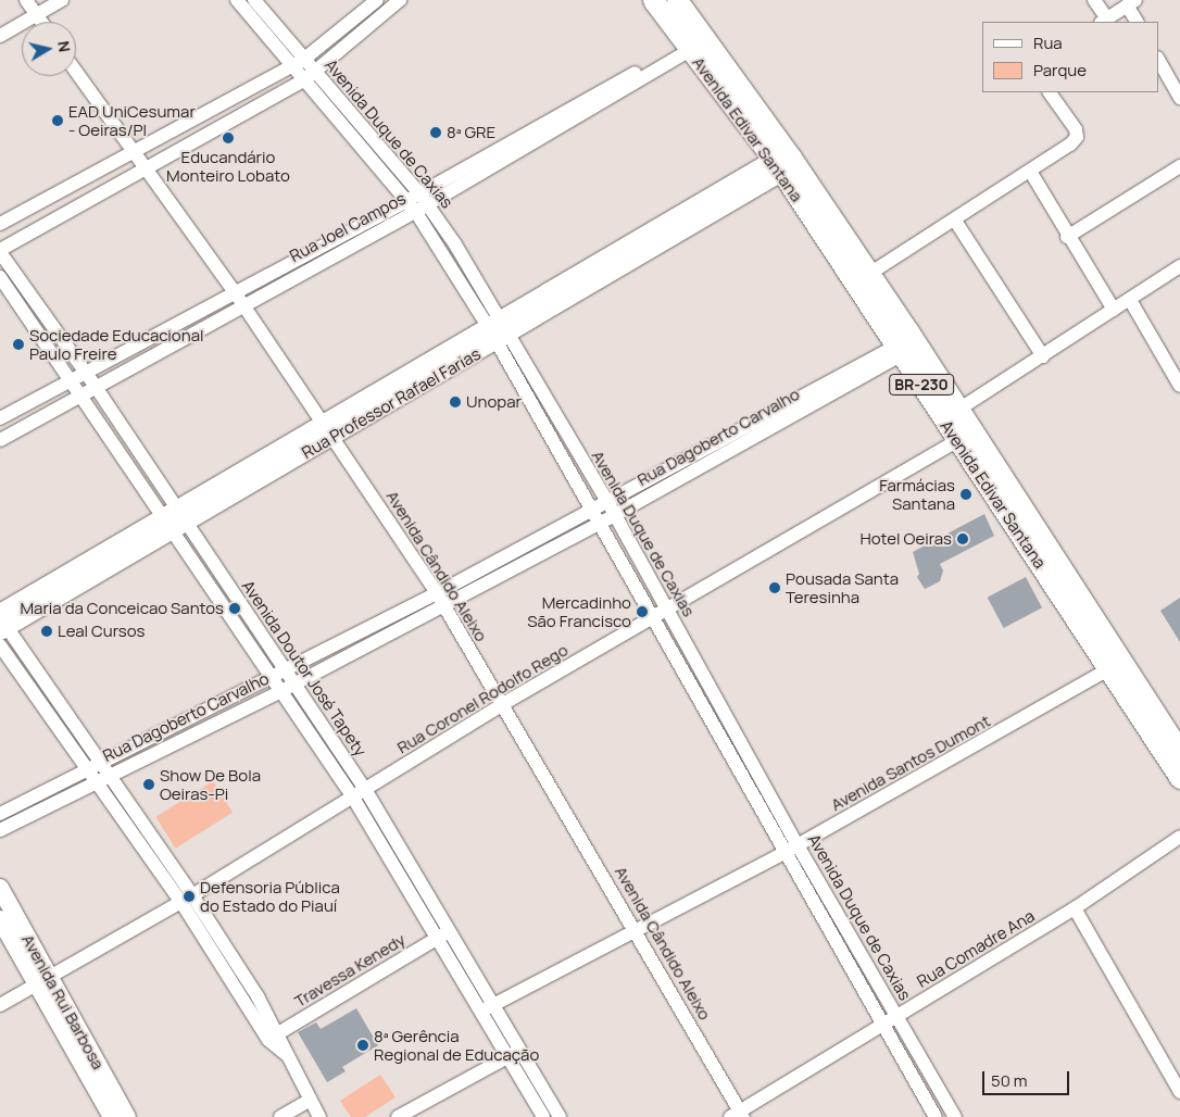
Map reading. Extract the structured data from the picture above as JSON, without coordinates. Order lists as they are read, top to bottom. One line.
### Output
{"streets":{"highway":["Avenida Edivar Santana","BR-230"],"main road":["Rua Professor Rafael Farias","Avenida Rui Barbosa"],"street":["Avenida Duque de Caxias","Rua Joel Campos","Rua Dagoberto Carvalho","Avenida Cândido Aleixo","Avenida Doutor José Tapety","Rua Coronel Rodolfo Rego","Avenida Santos Dumont","Rua Comadre Ana","Travessa Kenedy"]},"crossings":[["Avenida Edivar Santana","Rua Joel Campos"],["Avenida Edivar Santana","Rua Professor Rafael Farias"],["Avenida Edivar Santana","Rua Dagoberto Carvalho"],["Avenida Edivar Santana","Rua Coronel Rodolfo Rego"],["Avenida Edivar Santana","Avenida Santos Dumont"],["Avenida Duque de Caxias","Rua Joel Campos"],["Avenida Duque de Caxias","Rua Professor Rafael Farias"],["Avenida Duque de Caxias","Rua Dagoberto Carvalho"],["Avenida Duque de Caxias","Rua Coronel Rodolfo Rego"],["Avenida Duque de Caxias","Avenida Santos Dumont"],["Avenida Duque de Caxias","Rua Comadre Ana"],["Rua Joel Campos","Avenida Cândido Aleixo"],["Rua Joel Campos","Avenida Doutor José Tapety"],["Rua Professor Rafael Farias","Avenida Cândido Aleixo"],["Rua Professor Rafael Farias","Avenida Doutor José Tapety"],["Rua Dagoberto Carvalho","Avenida Cândido Aleixo"],["Rua Dagoberto Carvalho","Avenida Doutor José Tapety"],["Avenida Cândido Aleixo","Rua Coronel Rodolfo Rego"],["Avenida Cândido Aleixo","Avenida Santos Dumont"],["Avenida Cândido Aleixo","Rua Comadre Ana"],["Avenida Doutor José Tapety","Rua Coronel Rodolfo Rego"],["Avenida Doutor José Tapety","Avenida Santos Dumont"],["Avenida Doutor José Tapety","Travessa Kenedy"],["Rua Coronel Rodolfo Rego","Avenida Rui Barbosa"]],"places":["EAD UniCesumar - Oeiras/PI","8ª GRE","Educandário Monteiro Lobato","Sociedade Educacional Paulo Freire","Unopar","Farmácias Santana","Hotel Oeiras","Pousada Santa Teresinha","Maria da Conceicao Santos","Mercadinho São Francisco","Leal Cursos","Show De Bola Oeiras-Pi","Defensoria Pública do Estado do Piauí","8ª Gerência Regional de Educação"],"legend":["Rua","Parque"],"scale_bar":"50 m","north":"right"}
